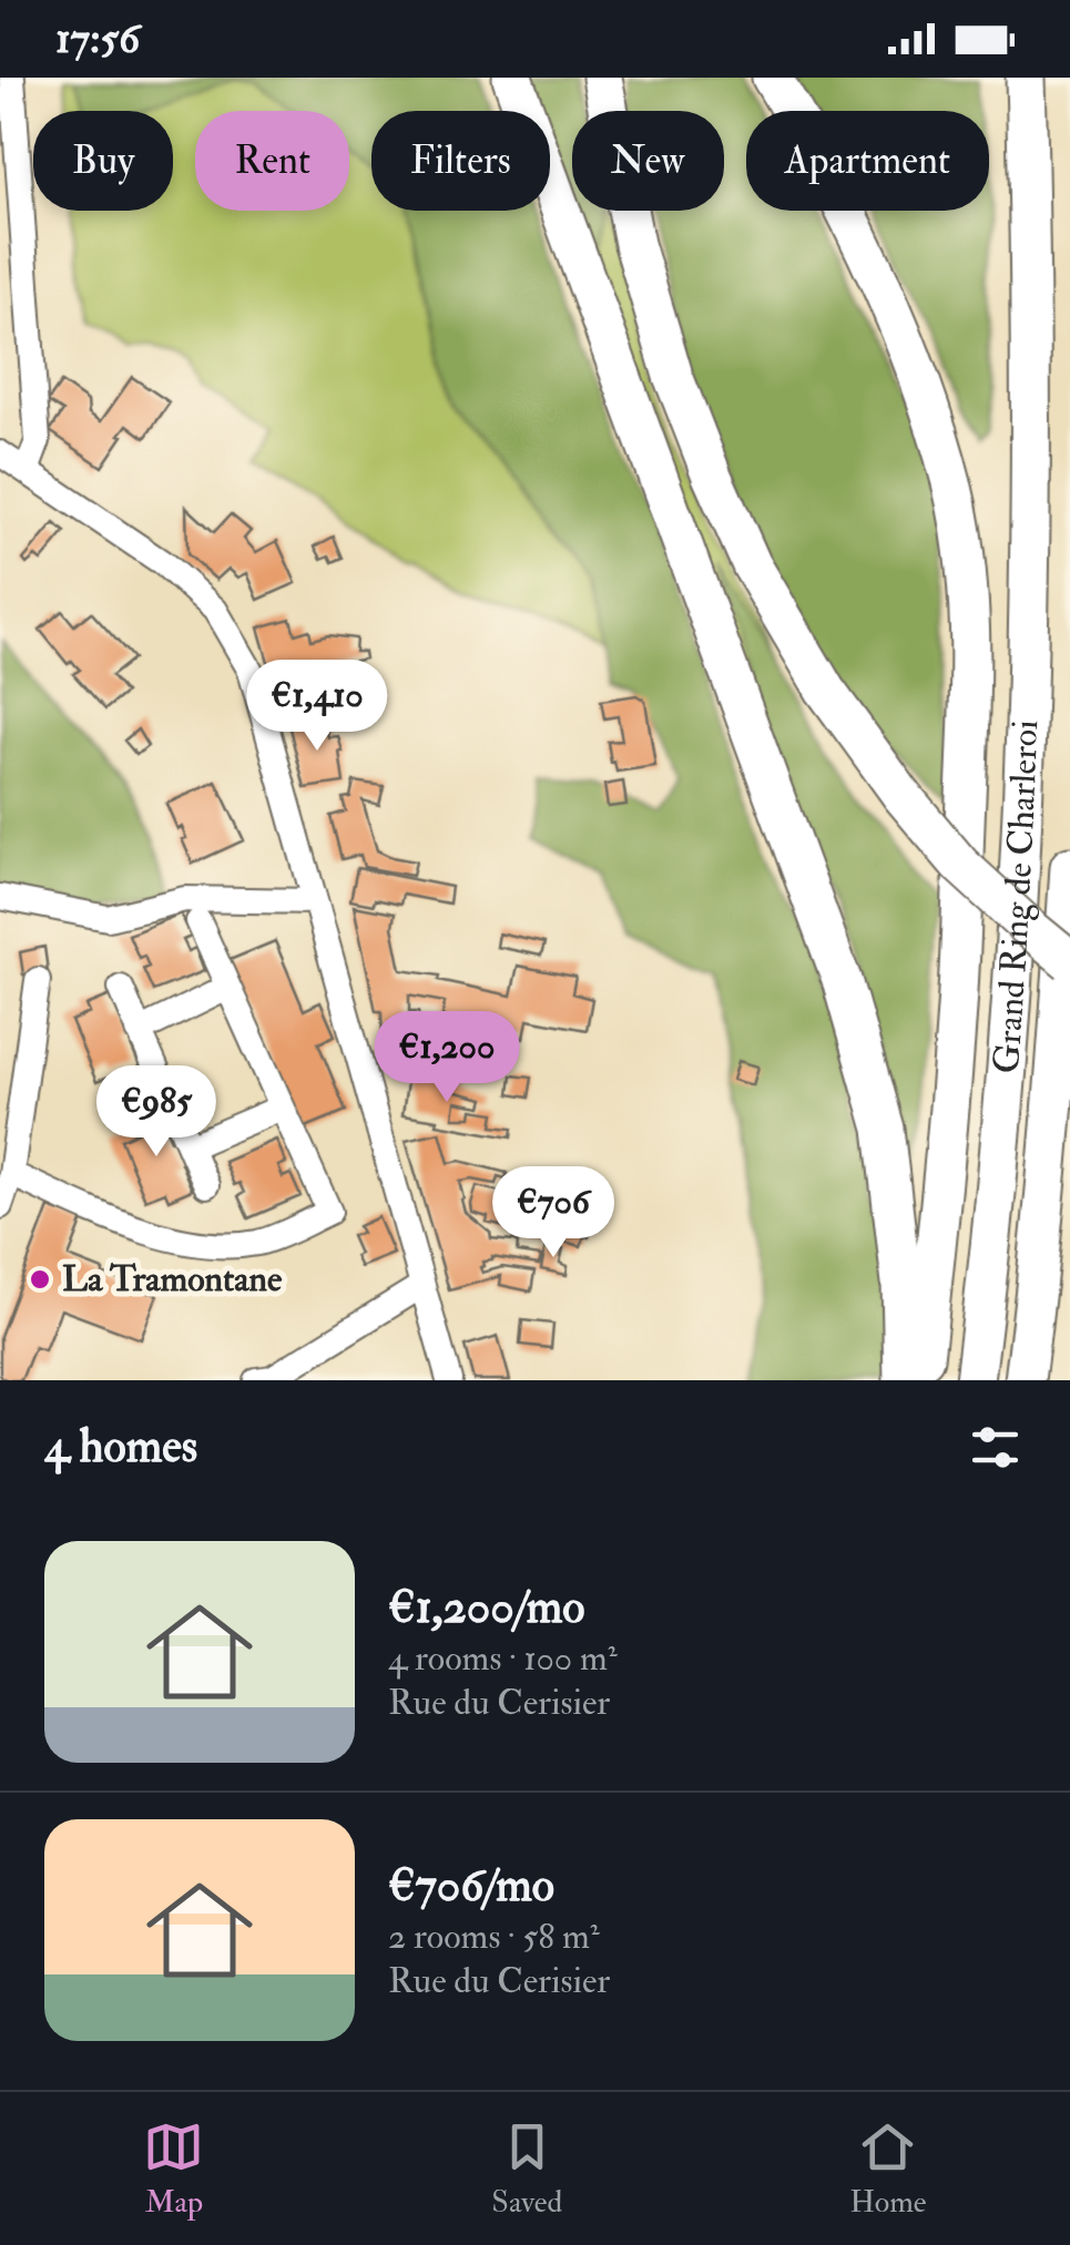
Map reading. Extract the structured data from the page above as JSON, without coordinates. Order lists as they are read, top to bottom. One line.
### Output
{"streets":{"highway":["Grand Ring de Charleroi"]},"places":["La Tramontane"],"page":{"status":"17:56","chip":["Buy","Rent","Filters","New","Apartment"],"price":["€1,410","€1,200","€985","€706"],"heading":"4 homes","list":[{"name":"€1,200/mo","note":"4 rooms · 100 m² · Rue du Cerisier"},{"name":"€706/mo","note":"2 rooms · 58 m² · Rue du Cerisier"}],"tabs":["Map","Saved","Home"]}}
